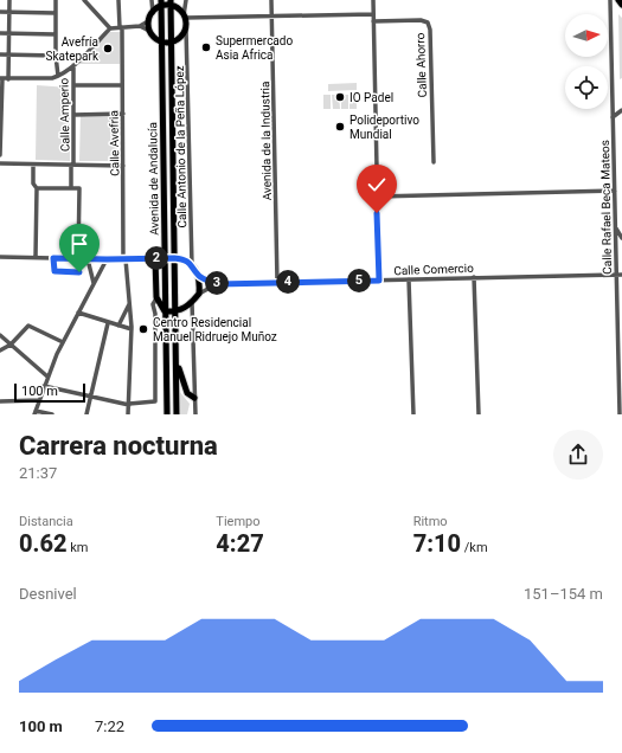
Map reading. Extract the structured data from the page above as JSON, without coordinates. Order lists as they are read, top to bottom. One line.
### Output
{"streets":{"main road":["Avenida de Andalucía"],"street":["Calle Ahorro","Calle Amperio","Avenida de la Industria","Calle Avefria","Calle Antonio de la Peña López","Calle Rafael Beca Mateos","Calle Comercio"]},"crossings":[["Avenida de la Industria","Calle Comercio"],["Calle Rafael Beca Mateos","Calle Comercio"]],"places":["Supermercado Asia Africa","Avefría Skatepark","IO Padel","Polideportivo Mundial","Centro Residencial Manuel Ridruejo Muñoz"],"scale_bar":"100 m","north":"right","page":{"pins":["2","5","4","3"],"scale":"100 m","heading":["Carrera nocturna","21:37"],"stats":[["Distancia","0.62 km"],["Tiempo","4:27"],["Ritmo","7:10 /km"]],"chart":["Desnivel","151–154 m"],"list":[{"name":"100 m","note":"7:22"}]}}
